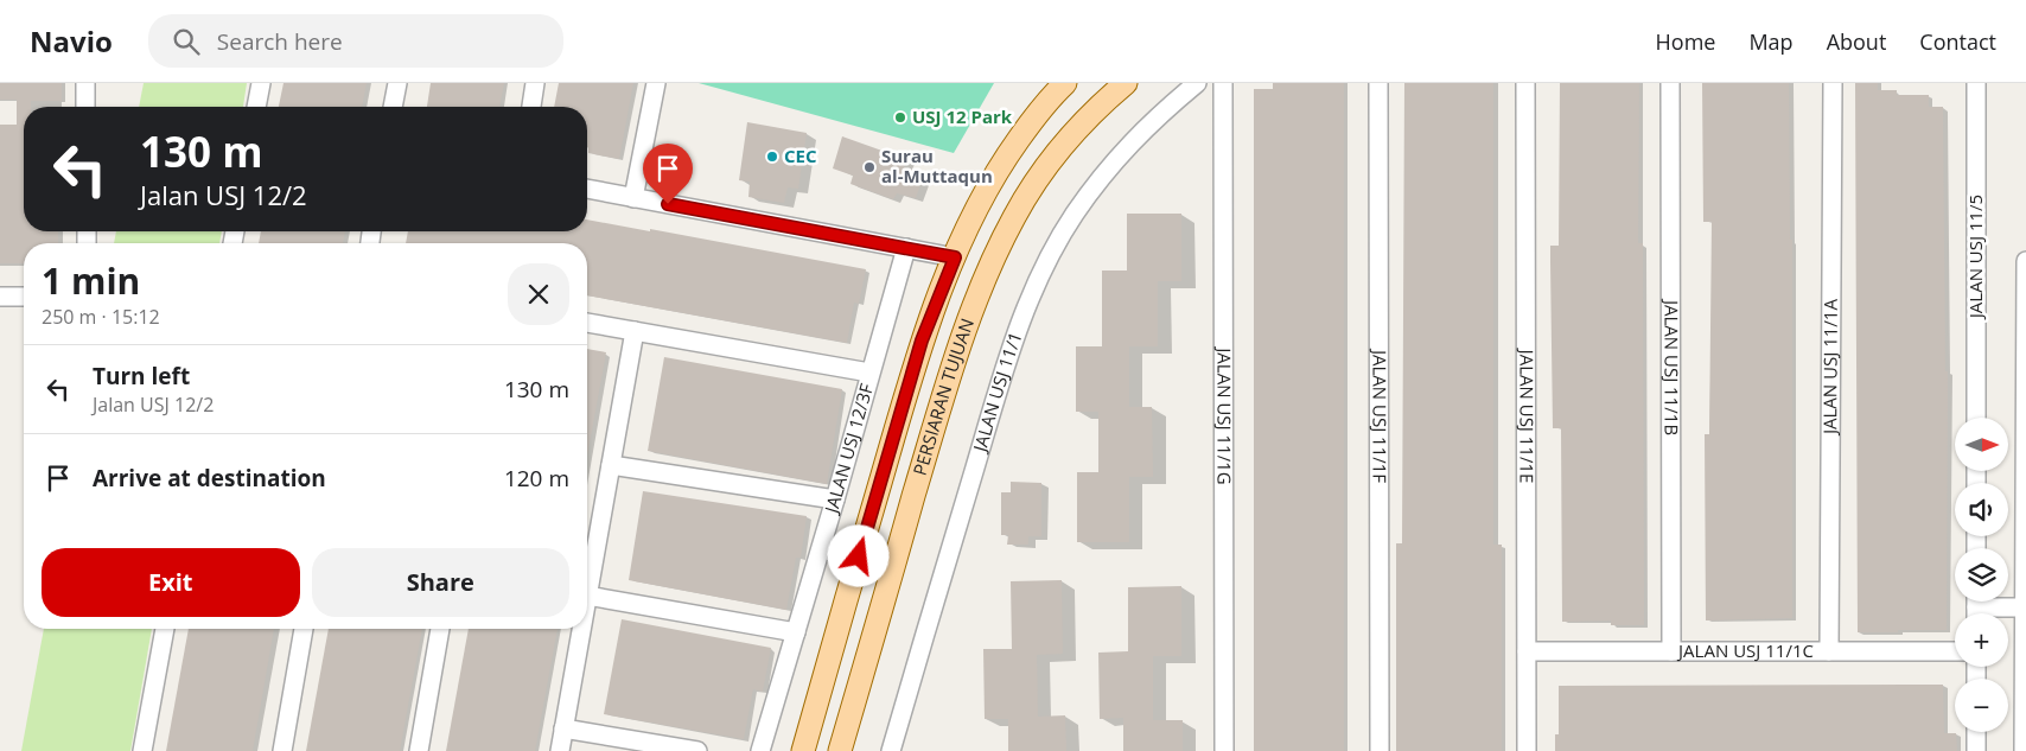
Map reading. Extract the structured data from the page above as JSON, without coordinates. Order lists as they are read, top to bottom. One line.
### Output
{"streets":{"main road":["PERSIARAN TUJUAN"],"street":["JALAN USJ 11/5","JALAN USJ 11/1A","JALAN USJ 11/1B","JALAN USJ 11/1","JALAN USJ 11/1F","JALAN USJ 11/1G","JALAN USJ 11/1E","JALAN USJ 12/3F","JALAN USJ 11/1C"]},"crossings":[["JALAN USJ 11/1A","JALAN USJ 11/1C"],["JALAN USJ 11/1B","JALAN USJ 11/1C"],["JALAN USJ 11/1E","JALAN USJ 11/1C"]],"places":["USJ 12 Park","CEC","Surau al-Muttaqun"],"north":"right","page":{"header":"Navio","search":"Search here","nav":["Home","Map","About","Contact"],"turn":["130 m","Jalan USJ 12/2"],"heading":["1 min","250 m · 15:12"],"list":[{"name":"Turn left","note":"Jalan USJ 12/2","value":"130 m"},{"name":"Arrive at destination","value":"120 m"}],"map_buttons":["+","−"],"buttons":["Exit","Share"]}}
